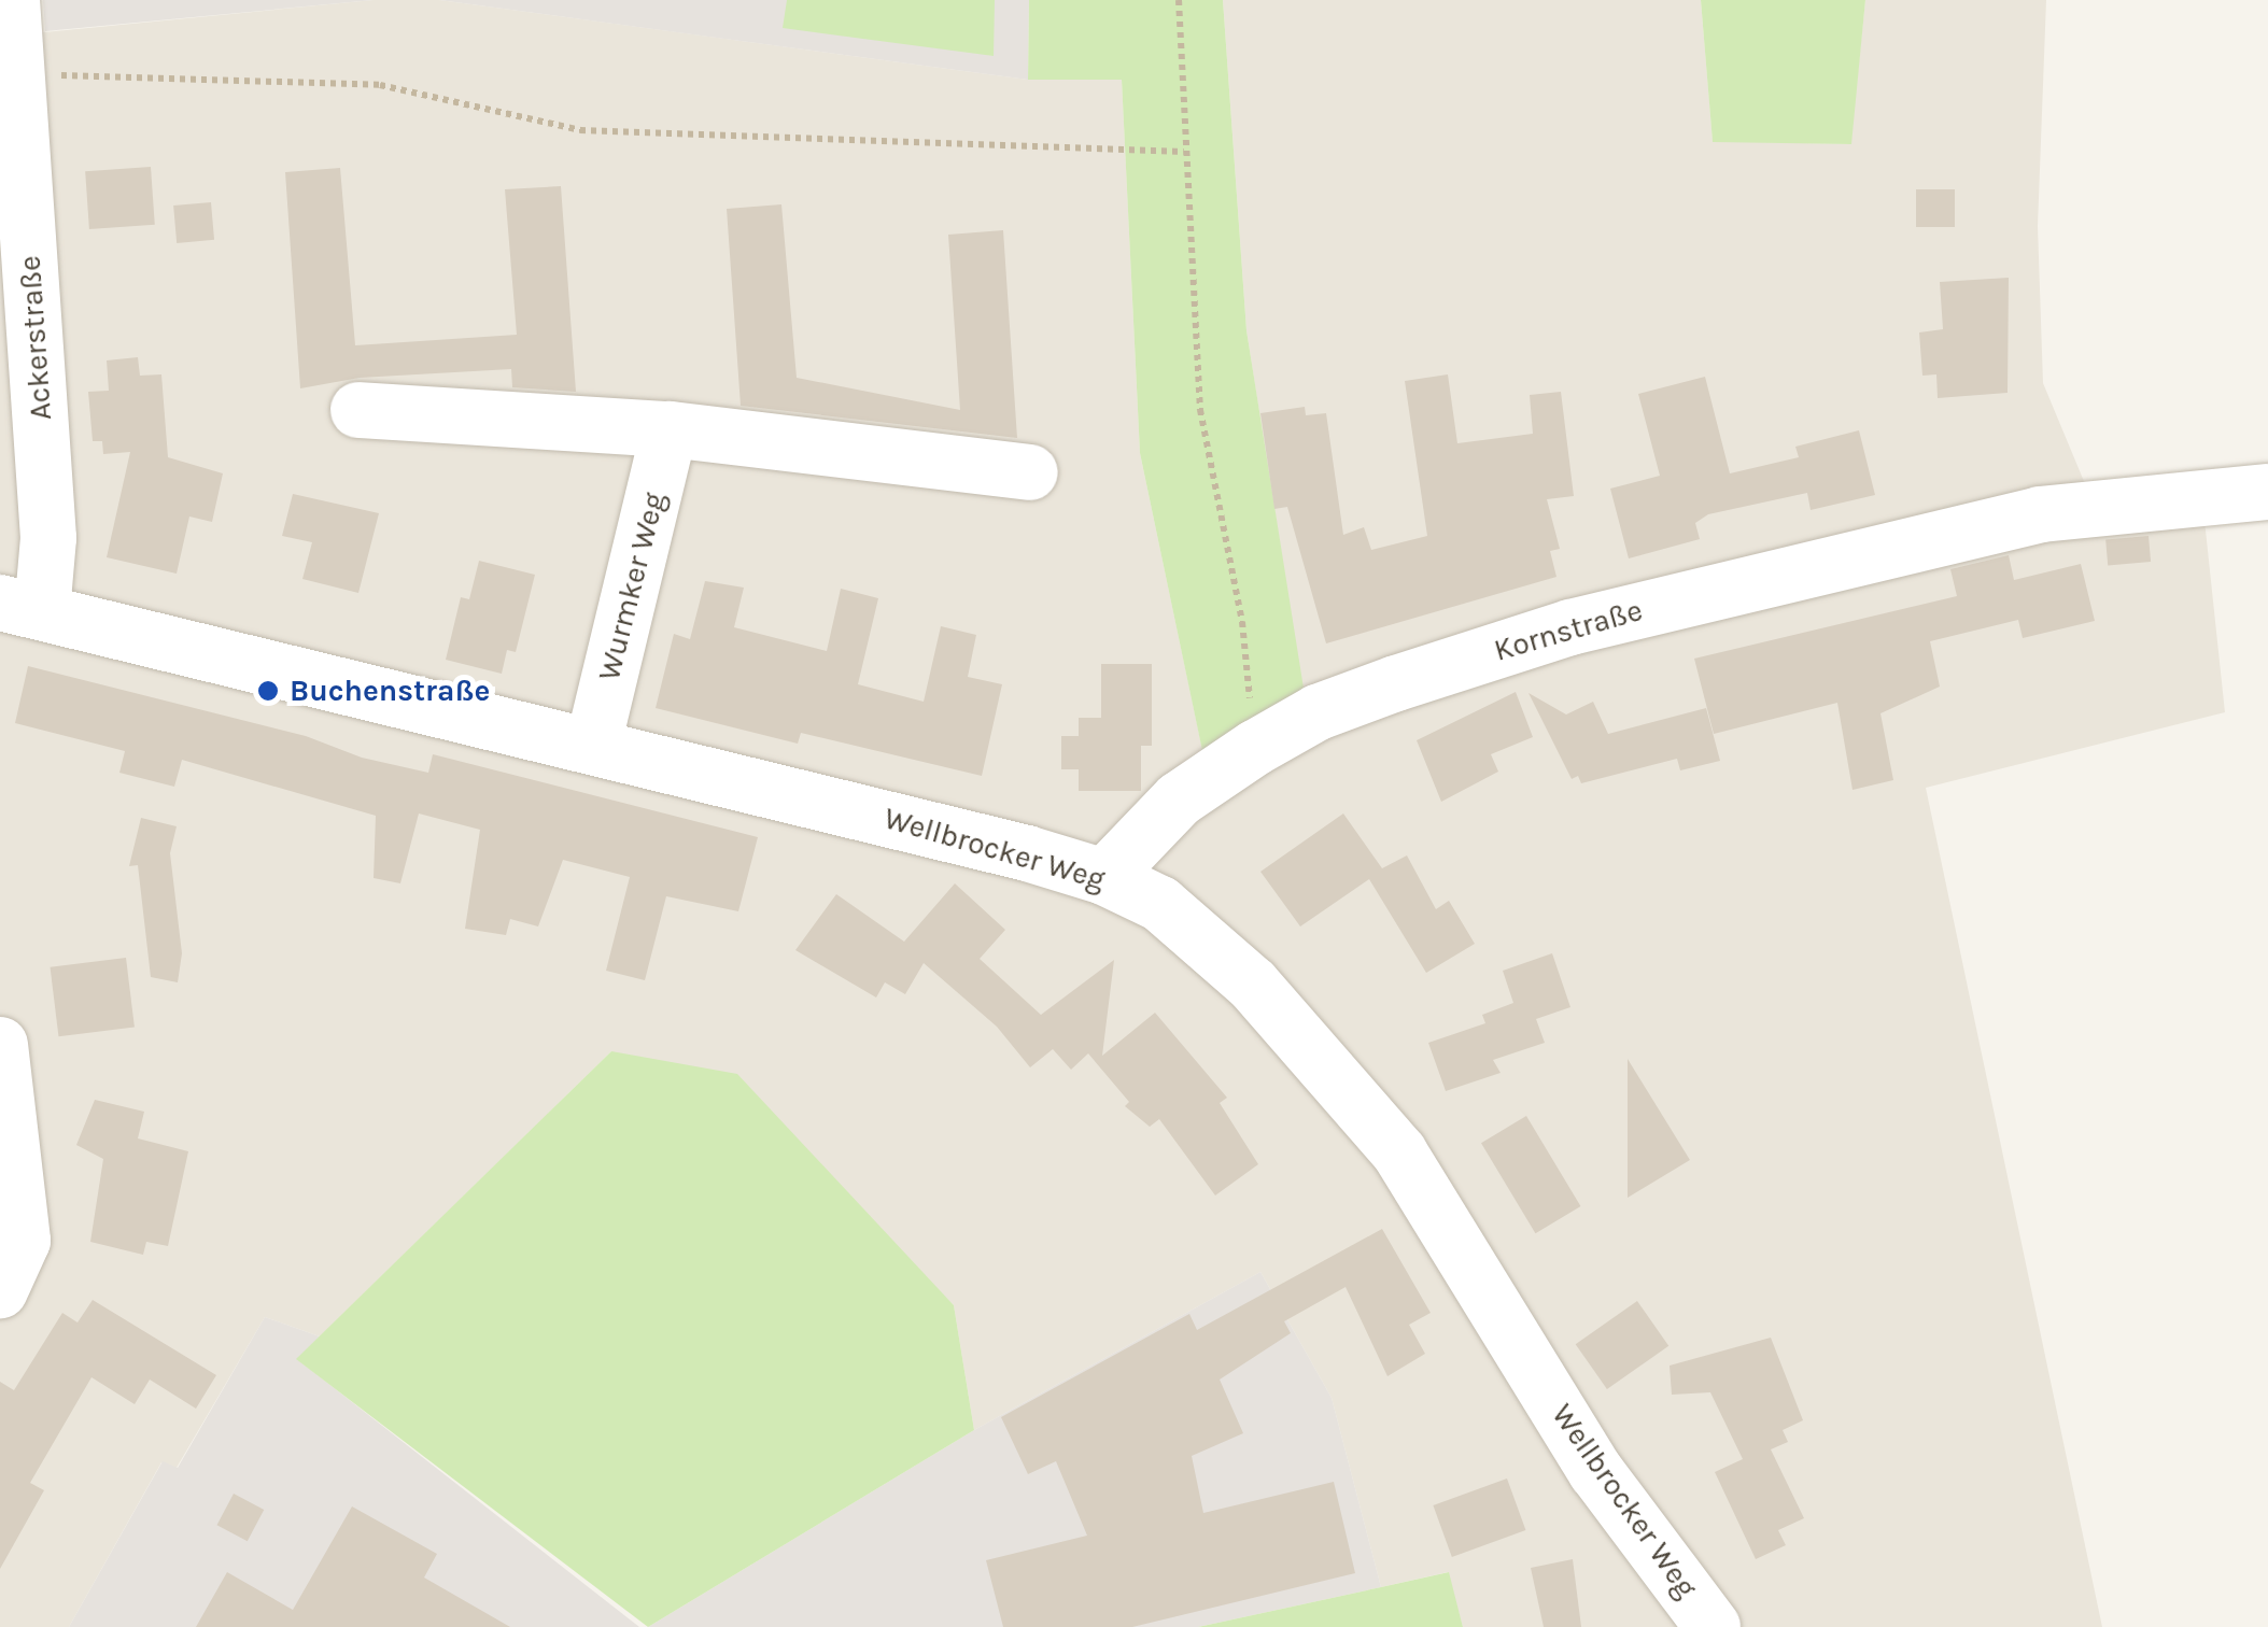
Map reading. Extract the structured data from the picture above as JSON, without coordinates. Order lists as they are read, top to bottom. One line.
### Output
{"streets":{"street":["Ackerstraße","Wurmker Weg","Kornstraße","Wellbrocker Weg"]},"crossings":[["Ackerstraße","Wellbrocker Weg"],["Wurmker Weg","Wellbrocker Weg"],["Kornstraße","Wellbrocker Weg"]],"places":["Buchenstraße"]}
